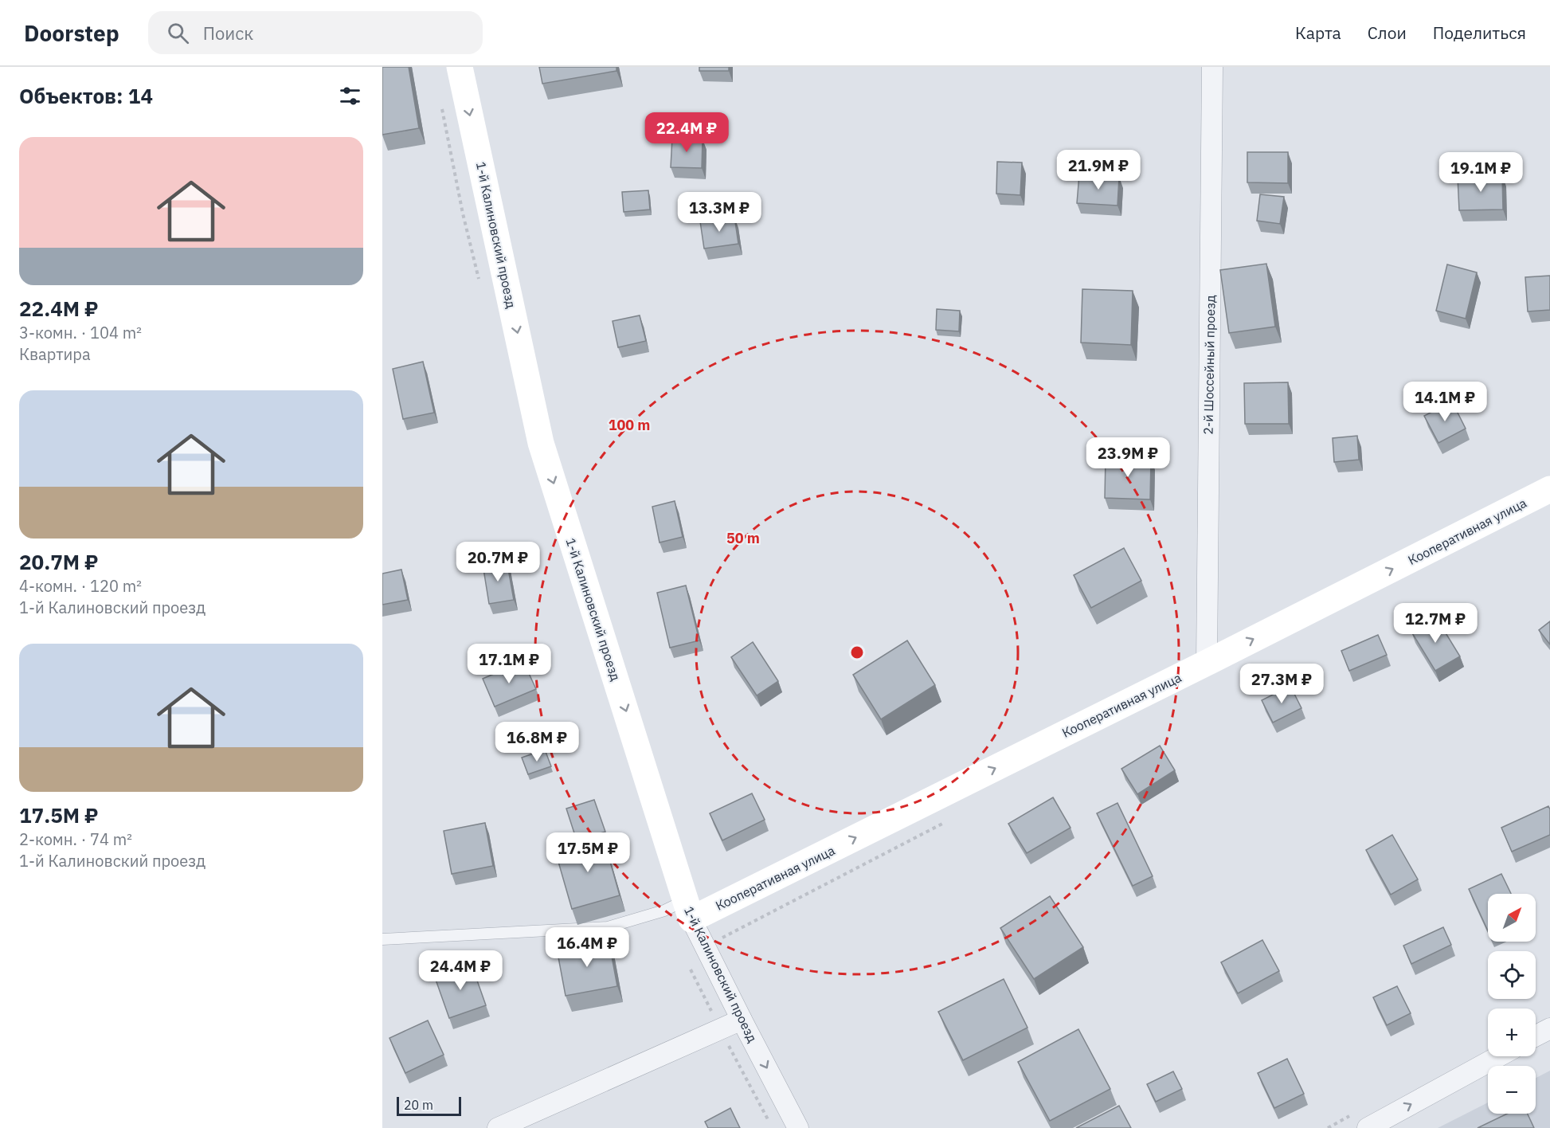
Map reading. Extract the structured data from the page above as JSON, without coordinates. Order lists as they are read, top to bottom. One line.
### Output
{"streets":{"street":["1-й Калиновский проезд","2-й Шоссейный проезд","Кооперативная улица"]},"crossings":[["1-й Калиновский проезд","Кооперативная улица"],["2-й Шоссейный проезд","Кооперативная улица"]],"one_way":["1-й Калиновский проезд","Кооперативная улица"],"scale_bar":"20 m","north":"top right","page":{"header":"Doorstep","search":"Поиск","nav":["Карта","Слои","Поделиться"],"heading":"Объектов: 14","price":["22.4M ₽","21.9M ₽","19.1M ₽","13.3M ₽","14.1M ₽","23.9M ₽","20.7M ₽","12.7M ₽","17.1M ₽","27.3M ₽","16.8M ₽","17.5M ₽","16.4M ₽","24.4M ₽"],"list":[{"name":"22.4M ₽","note":"3-комн. · 104 m² · Квартира"},{"name":"20.7M ₽","note":"4-комн. · 120 m² · 1-й Калиновский проезд"},{"name":"17.5M ₽","note":"2-комн. · 74 m² · 1-й Калиновский проезд"}],"map_buttons":["+","−"],"scale":"20 m"},"rings":["100 m","50 m"]}
